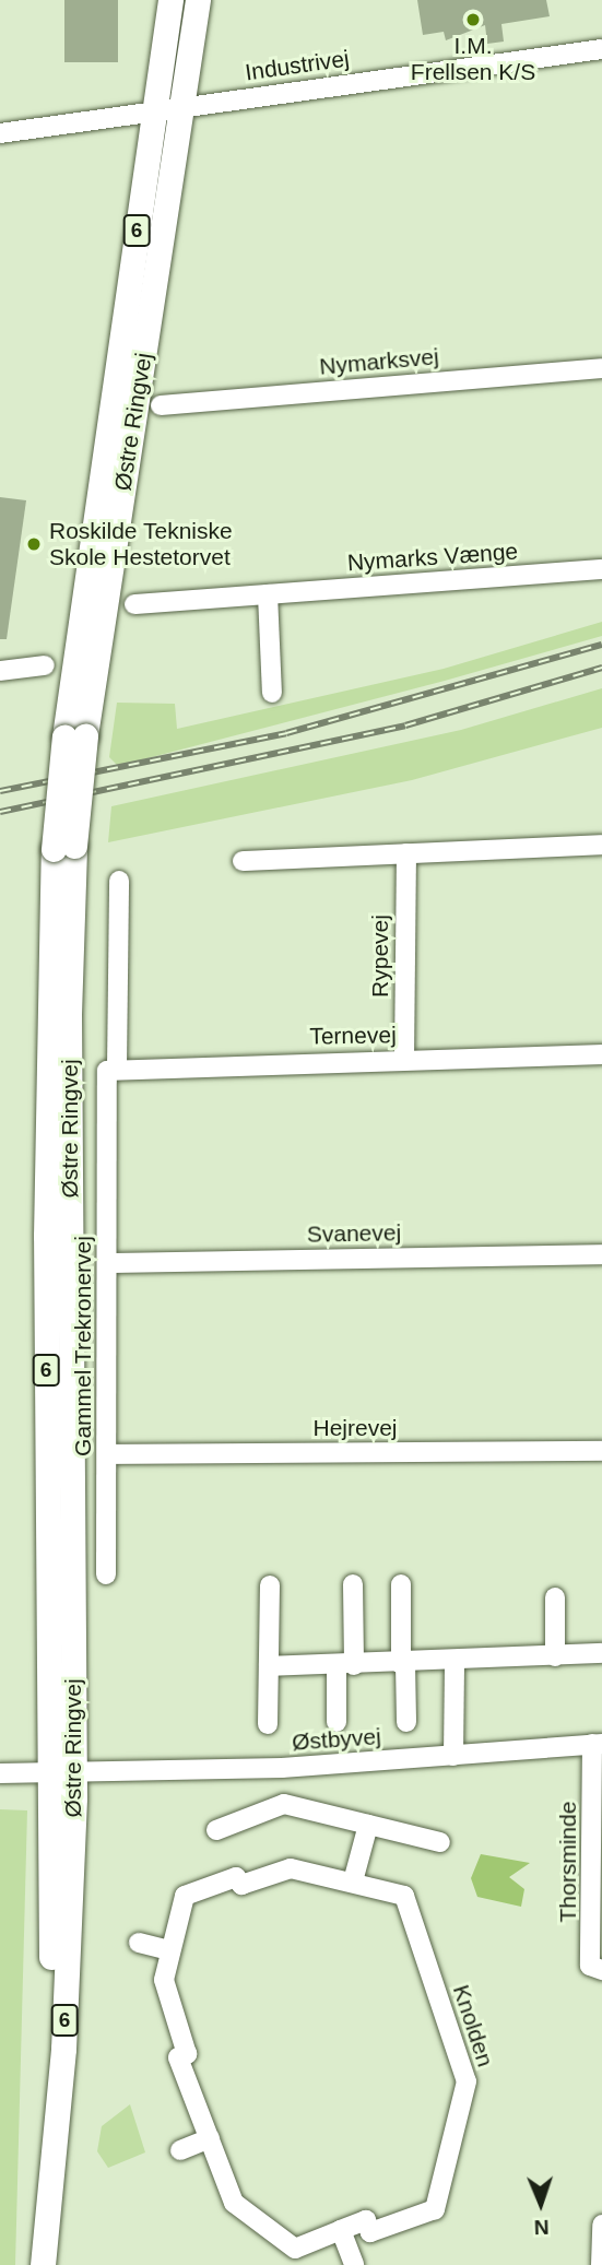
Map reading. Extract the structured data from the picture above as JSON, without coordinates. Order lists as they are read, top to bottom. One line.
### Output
{"streets":{"main road":["6","Østre Ringvej"],"street":["Industrivej","Nymarksvej","Nymarks Vænge","Rypevej","Ternevej","Svanevej","Gammel Trekronervej","Hejrevej","Østbyvej","Thorsminde","Knolden"]},"crossings":[["Industrivej","Østre Ringvej"],["Østre Ringvej","Østbyvej"],["Rypevej","Ternevej"],["Ternevej","Gammel Trekronervej"],["Svanevej","Gammel Trekronervej"],["Gammel Trekronervej","Hejrevej"],["Østbyvej","Thorsminde"]],"places":["I.M. Frellsen K/S","Roskilde Tekniske Skole Hestetorvet"],"north":"bottom"}
